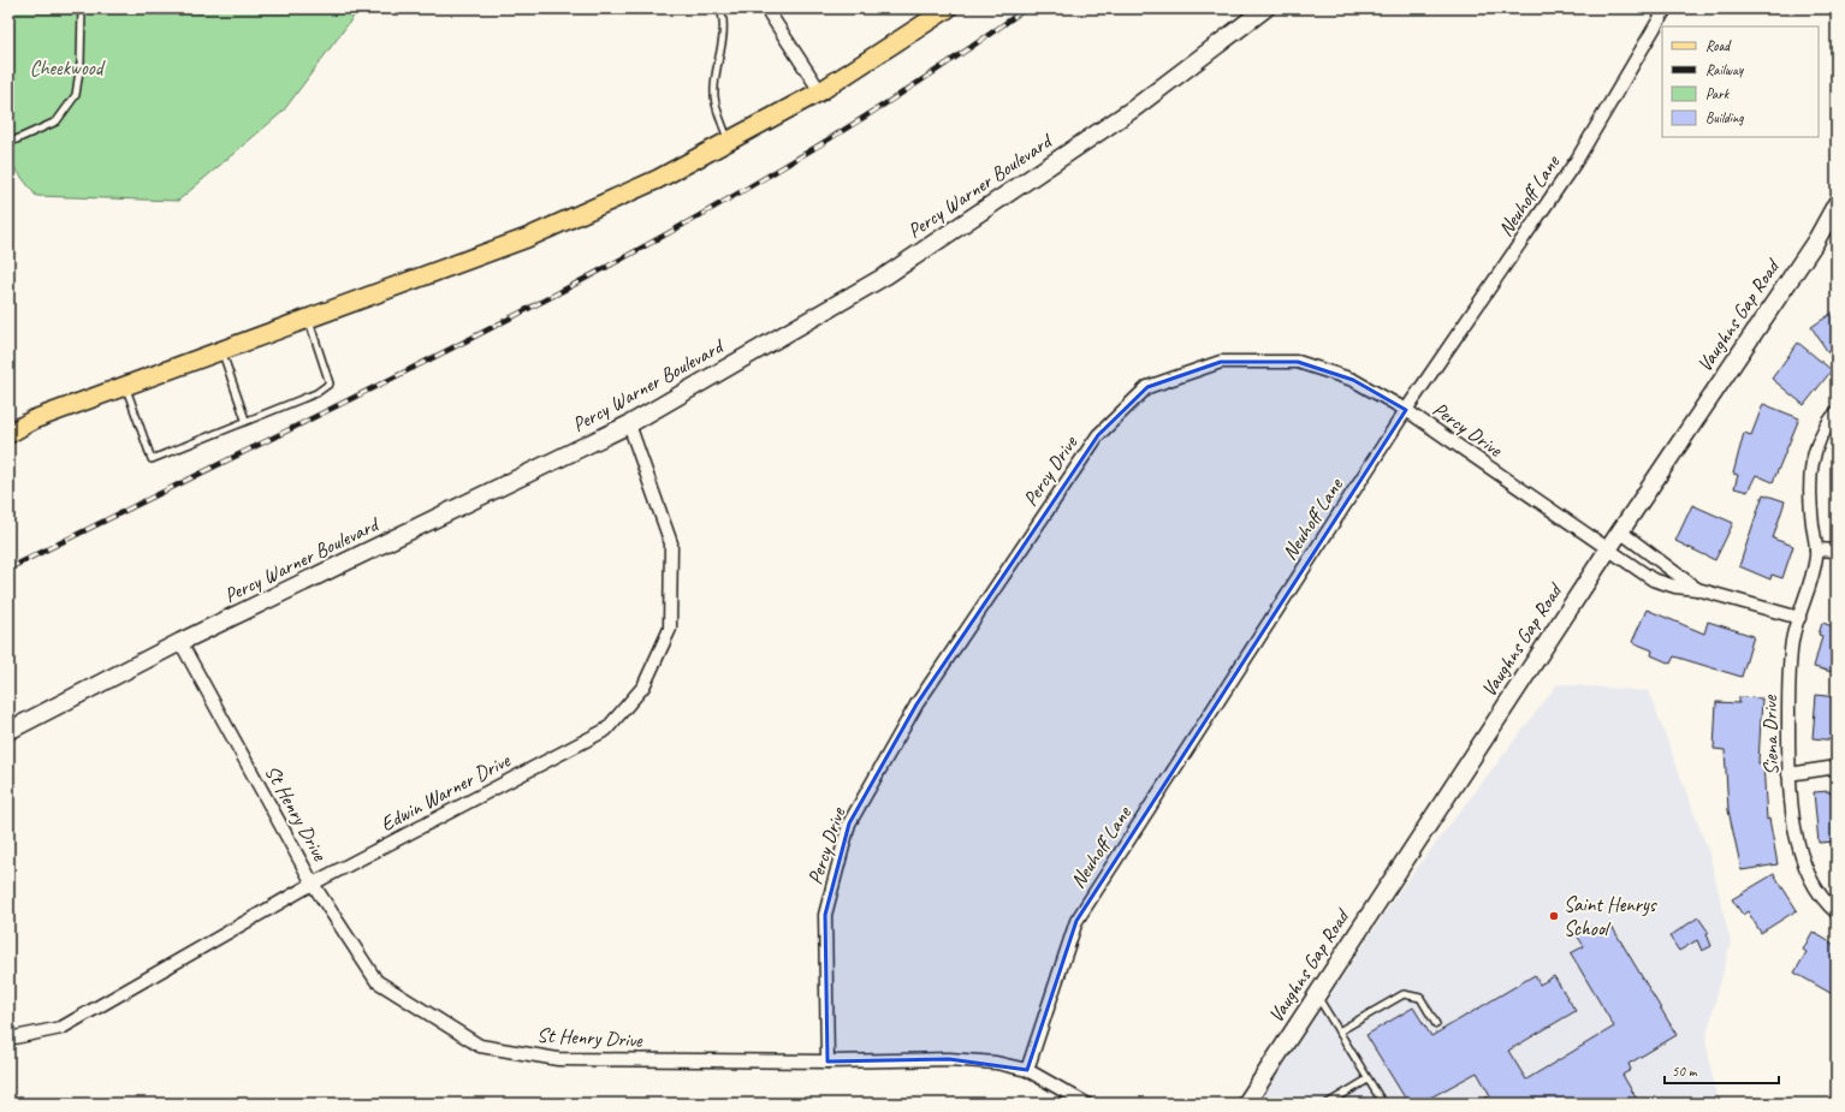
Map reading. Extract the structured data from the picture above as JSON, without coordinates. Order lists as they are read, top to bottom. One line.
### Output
{"streets":{"street":["Percy Warner Boulevard","Neuhoff Lane","Vaughns Gap Road","Percy Drive","Siena Drive","Edwin Warner Drive","St Henry Drive"]},"crossings":[["Percy Warner Boulevard","Edwin Warner Drive"],["Percy Warner Boulevard","St Henry Drive"],["Neuhoff Lane","Percy Drive"],["Neuhoff Lane","St Henry Drive"],["Vaughns Gap Road","Percy Drive"],["Percy Drive","St Henry Drive"],["Edwin Warner Drive","St Henry Drive"]],"parks":["Cheekwood"],"places":["Saint Henrys School"],"legend":["Road","Railway","Park","Building"],"scale_bar":"50 m"}
